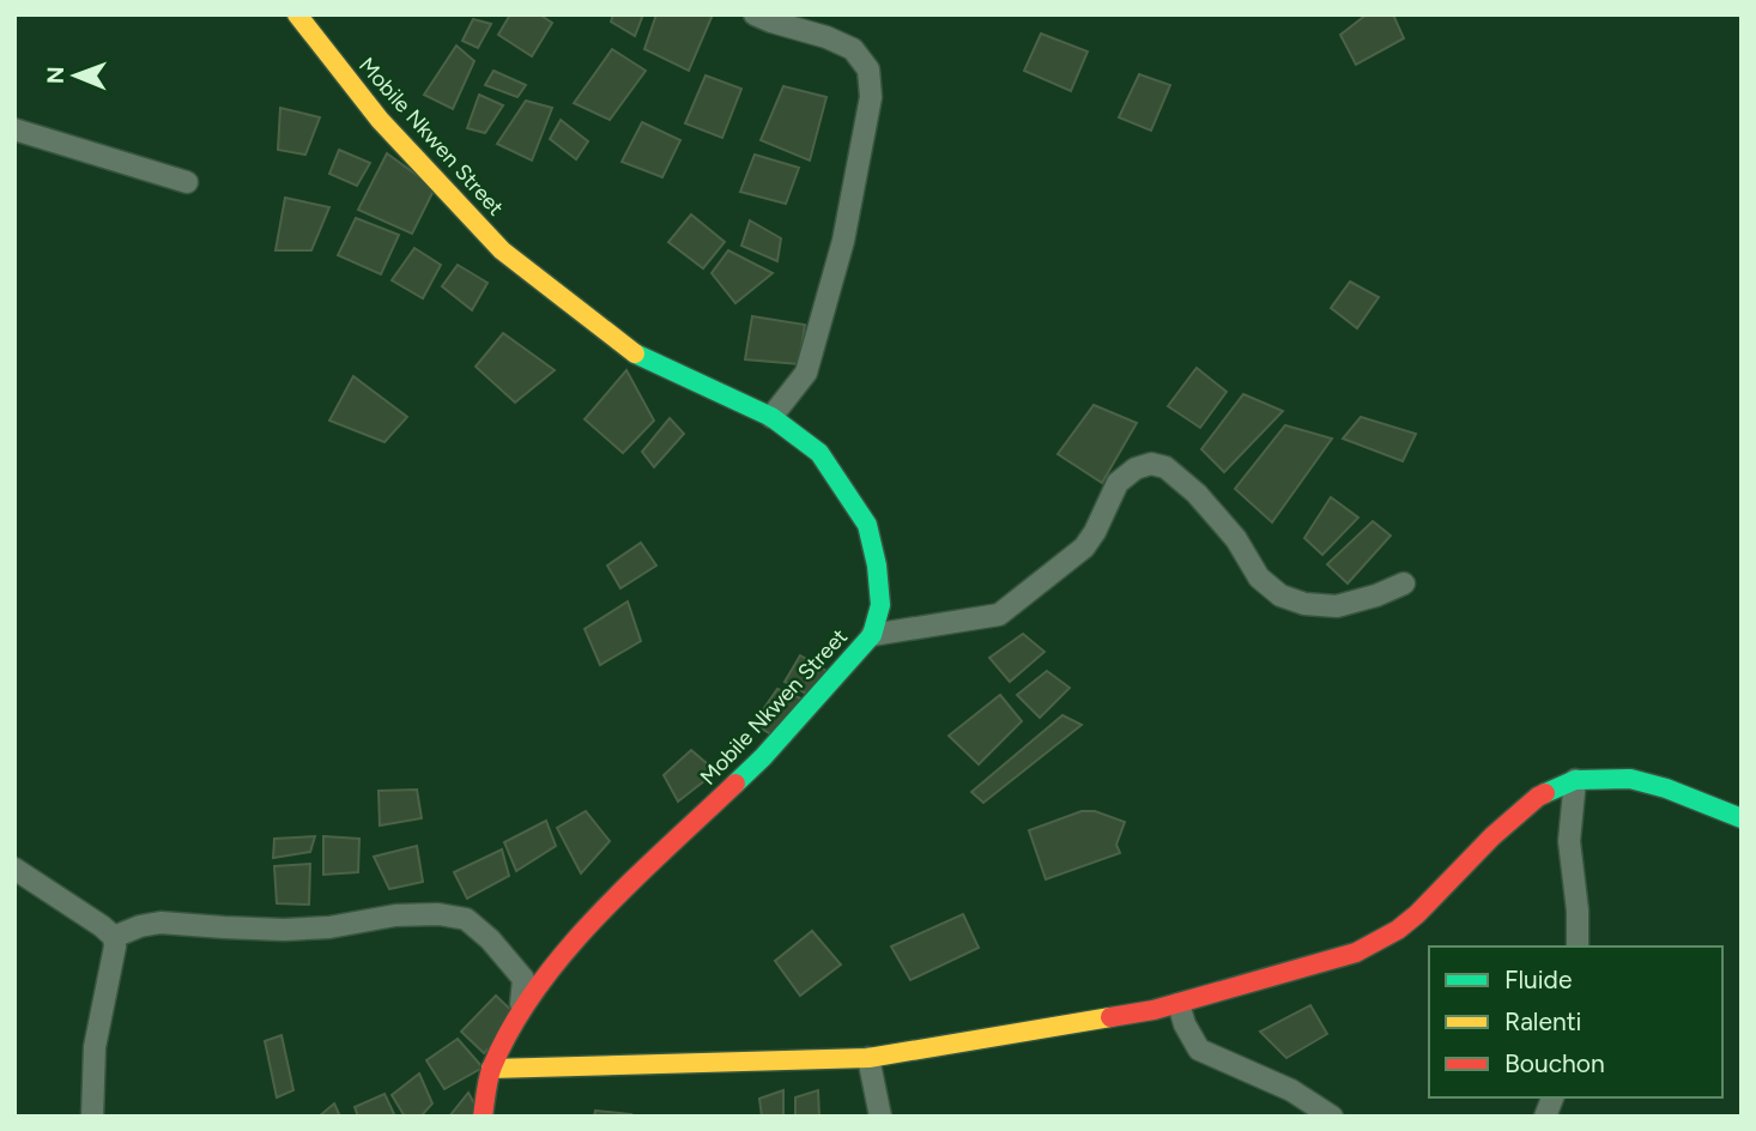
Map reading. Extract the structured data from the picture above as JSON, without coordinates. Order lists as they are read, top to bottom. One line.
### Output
{"streets":{"main road":["Mobile Nkwen Street"]},"legend":["Fluide","Ralenti","Bouchon"],"north":"left"}
